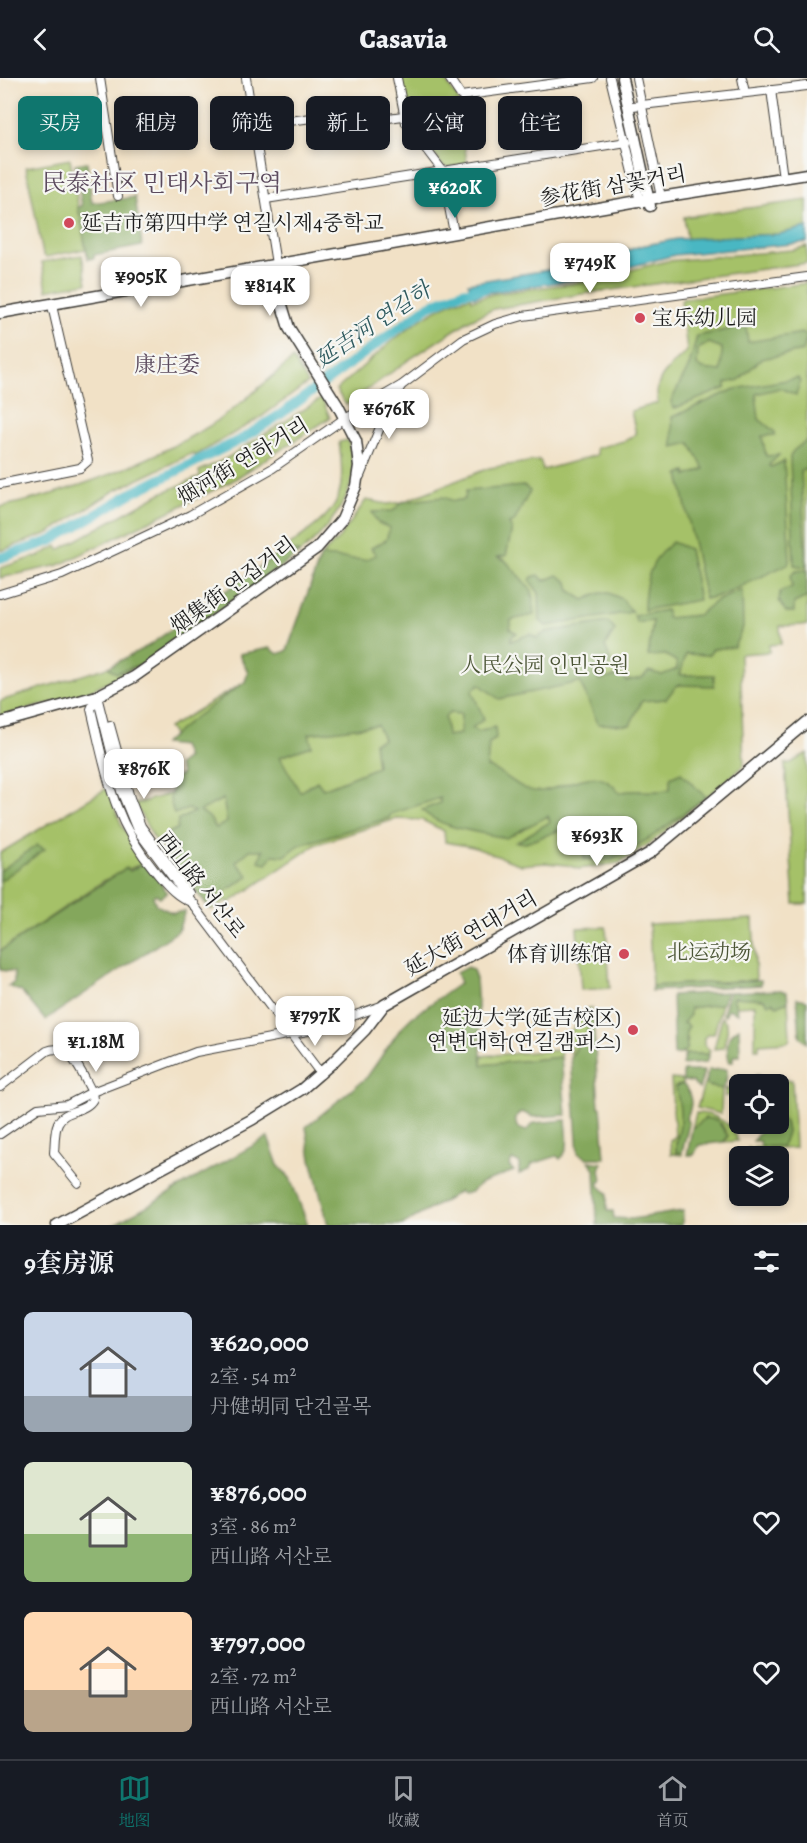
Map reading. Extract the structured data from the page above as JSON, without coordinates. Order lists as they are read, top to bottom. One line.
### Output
{"streets":{"main road":["参花街 삼꽃거리","烟集街 연집거리","延大街 연대거리"],"street":["烟河街 연하거리","西山路 서산로"]},"crossings":[["烟河街 연하거리","烟集街 연집거리"],["烟集街 연집거리","西山路 서산로"],["西山路 서산로","延大街 연대거리"]],"districts":["民泰社区 민태사회구역","康庄委"],"water":["延吉河 연길하"],"parks":["人民公园 인민공원","北运动场"],"places":["延吉市第四中学 연길시제4중학교","宝乐幼儿园","体育训练馆","延边大学(延吉校区) 연변대학(연길캠퍼스)"],"page":{"header":"Casavia","chip":["买房","租房","筛选","新上","公寓","住宅"],"price":["¥620K","¥749K","¥905K","¥814K","¥676K","¥876K","¥693K","¥797K","¥1.18M"],"heading":"9套房源","list":[{"name":"¥620,000","note":"2室 · 54 m² · 丹健胡同 단건골목"},{"name":"¥876,000","note":"3室 · 86 m² · 西山路 서산로"},{"name":"¥797,000","note":"2室 · 72 m² · 西山路 서산로"}],"tabs":["地图","收藏","首页"]}}
